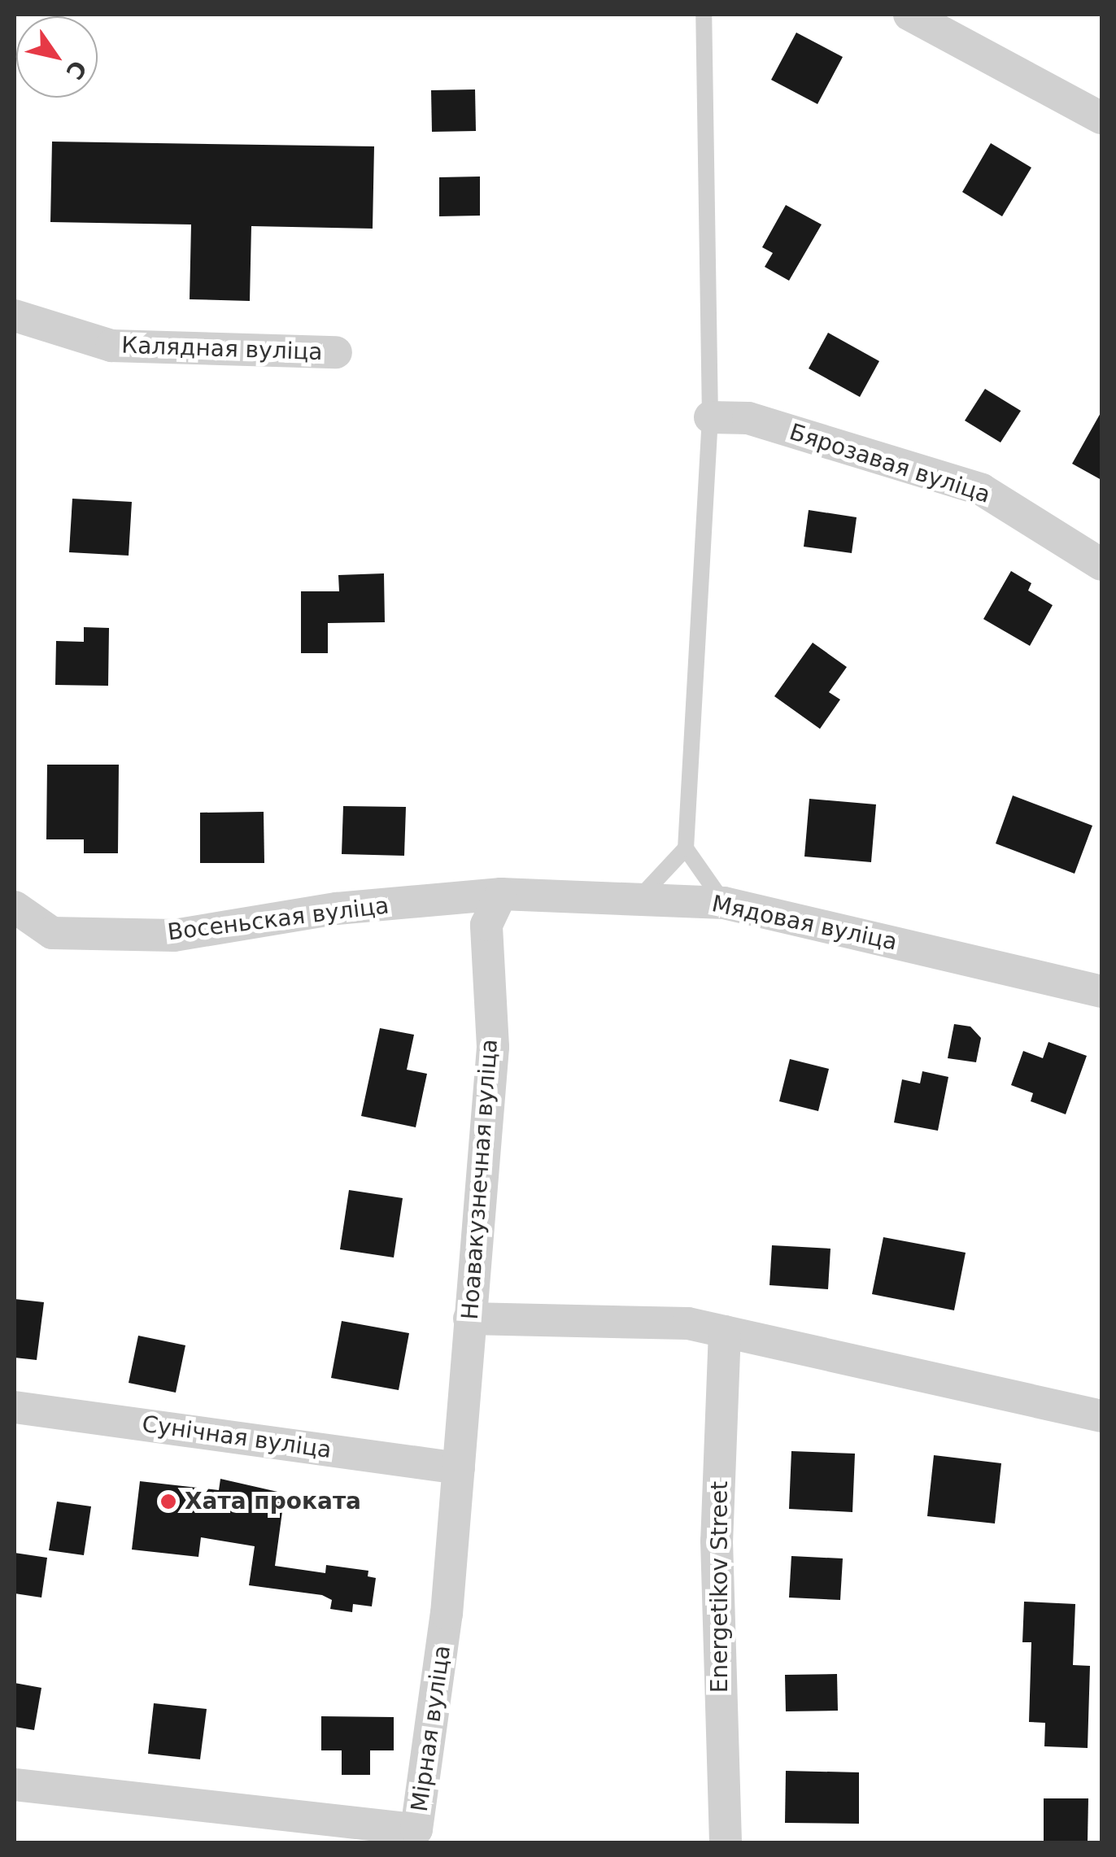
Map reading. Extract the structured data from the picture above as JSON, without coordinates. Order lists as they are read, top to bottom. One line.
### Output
{"streets":{"street":["Калядная вуліца","Бярозавая вуліца","Восеньская вуліца","Мядовая вуліца","Ноавакузнечная вуліца","Сунічная вуліца","Energetikov Street","Мірная вуліца"]},"crossings":[["Восеньская вуліца","Мядовая вуліца"],["Восеньская вуліца","Ноавакузнечная вуліца"],["Мядовая вуліца","Ноавакузнечная вуліца"],["Ноавакузнечная вуліца","Сунічная вуліца"],["Ноавакузнечная вуліца","Мірная вуліца"],["Сунічная вуліца","Мірная вуліца"]],"places":["Хата проката"],"north":"bottom right"}
